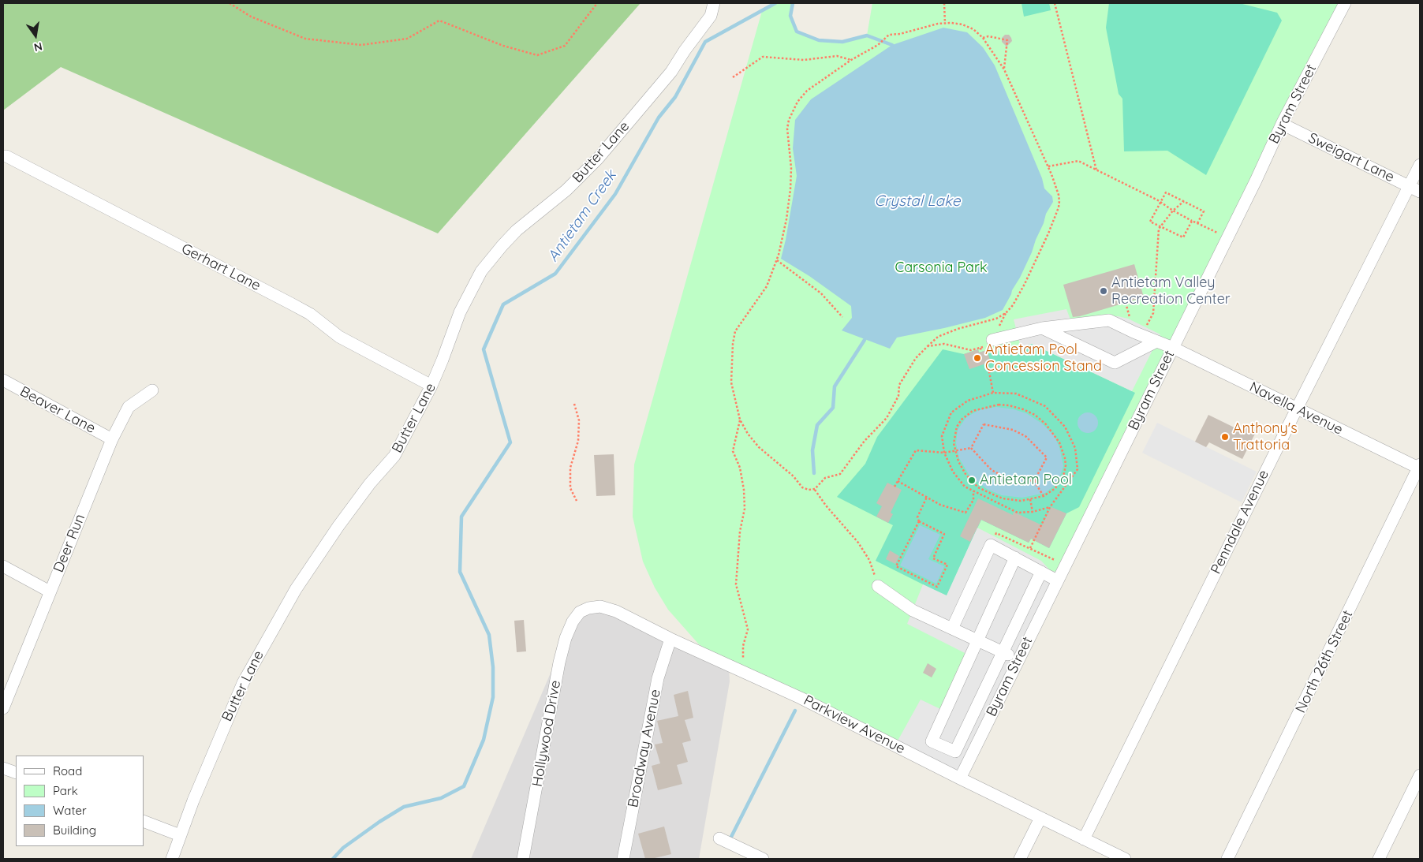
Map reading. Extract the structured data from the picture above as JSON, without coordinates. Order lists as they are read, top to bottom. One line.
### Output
{"streets":{"street":["Byram Street","Butter Lane","Sweigart Lane","Gerhart Lane","Navella Avenue","Beaver Lane","Penndale Avenue","Deer Run","North 26th Street","Parkview Avenue","Hollywood Drive","Broadway Avenue"]},"crossings":[["Byram Street","Sweigart Lane"],["Byram Street","Navella Avenue"],["Byram Street","Parkview Avenue"],["Butter Lane","Gerhart Lane"],["Sweigart Lane","Penndale Avenue"],["Navella Avenue","Penndale Avenue"],["Navella Avenue","North 26th Street"],["Beaver Lane","Deer Run"],["Penndale Avenue","Parkview Avenue"],["Parkview Avenue","Hollywood Drive"],["Parkview Avenue","Broadway Avenue"]],"water":["Crystal Lake","Antietam Creek"],"parks":["Carsonia Park"],"places":["Antietam Valley Recreation Center","Antietam Pool Concession Stand","Anthony's Trattoria","Antietam Pool"],"legend":["Road","Park","Water","Building"],"north":"bottom"}
